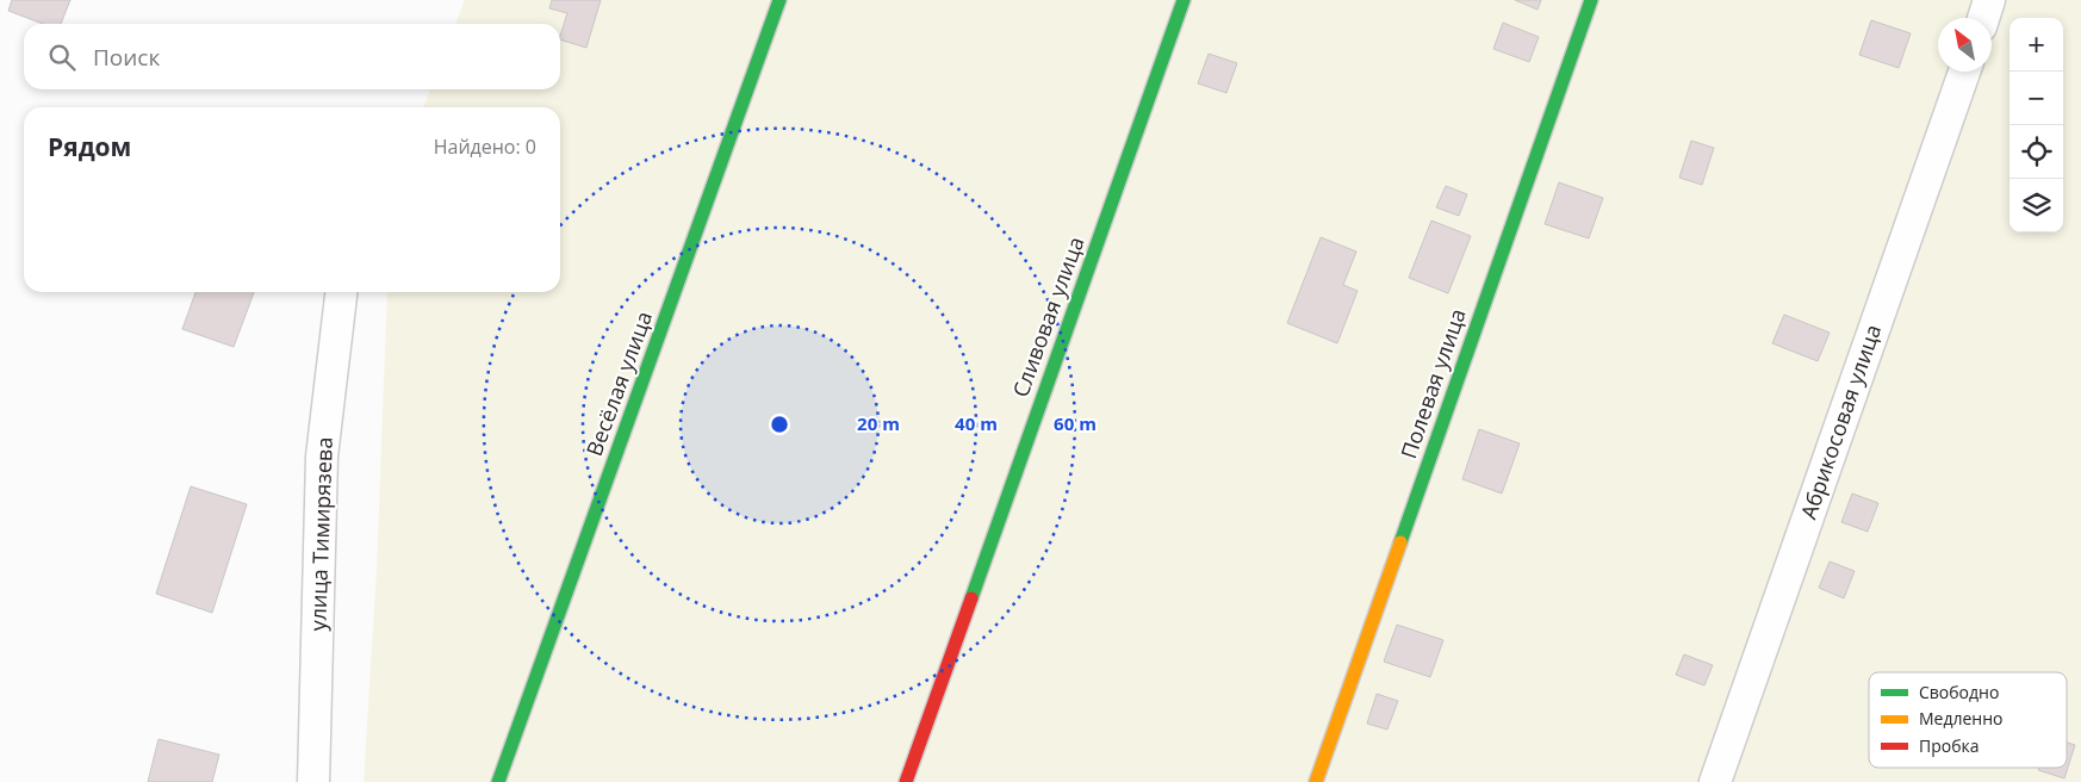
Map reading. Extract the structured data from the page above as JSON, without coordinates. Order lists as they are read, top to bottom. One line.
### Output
{"streets":{"street":["Сливовая улица","Весёлая улица","Полевая улица","Абрикосовая улица","улица Тимирязева"]},"legend":["Свободно","Медленно","Пробка"],"north":"top left","page":{"map_buttons":["+","−"],"search":"Поиск","heading":["Рядом","Найдено: 0"]},"rings":["20 m","40 m","60 m"]}
